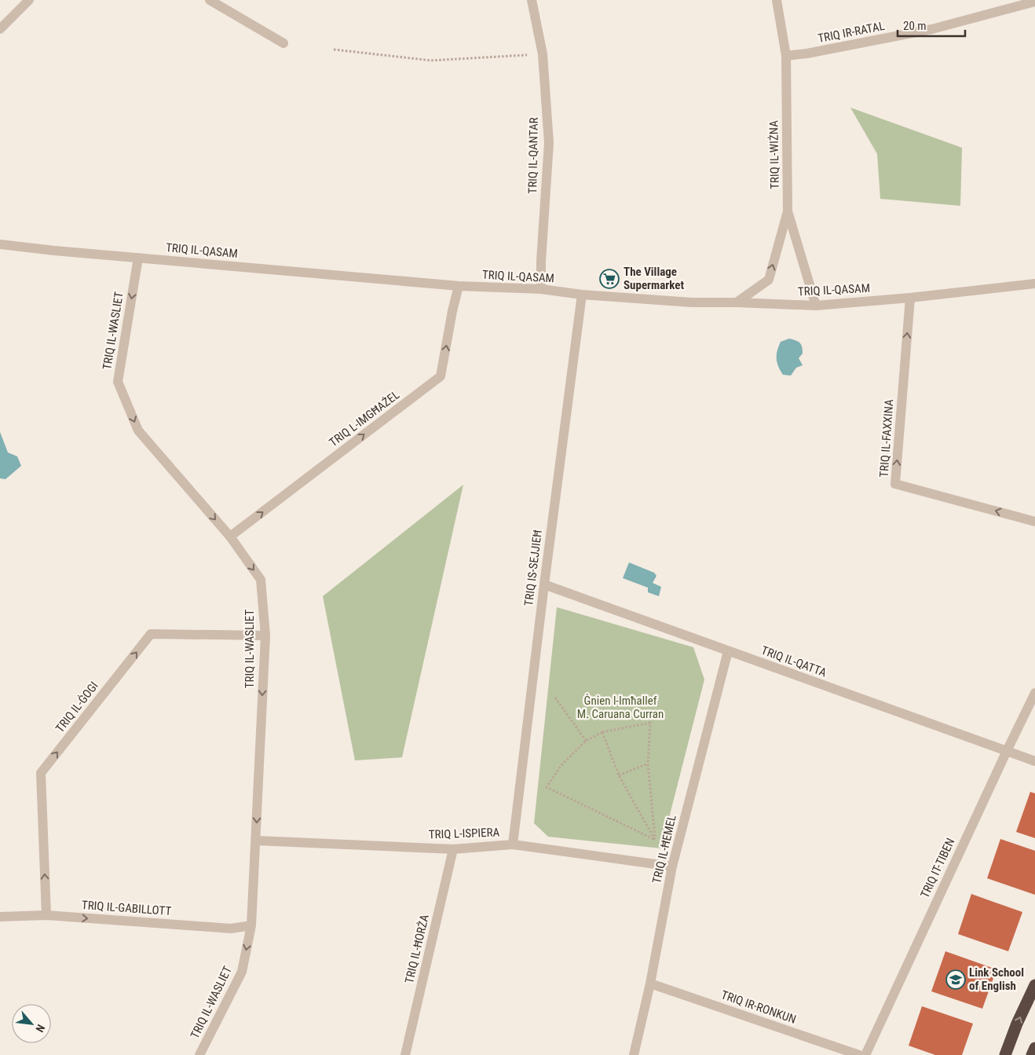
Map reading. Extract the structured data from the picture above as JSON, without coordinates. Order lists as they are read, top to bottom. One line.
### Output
{"streets":{"street":["TRIQ IR-RATAL","TRIQ IL-WIŻNA","TRIQ IL-QANTAR","TRIQ IL-QASAM","TRIQ IL-WASLIET","TRIQ L-IMGĦAŻEL","TRIQ IL-FAXXINA","TRIQ IS-SEJJIEĦ","TRIQ IL-QATTA","TRIQ IL-ĠOGI","TRIQ L-ISPIERA","TRIQ IL-ĦEMEL","TRIQ IT-TIBEN","TRIQ IL-GABILLOTT","TRIQ IL-ĦORŻA","TRIQ IR-RONKUN"]},"crossings":[["TRIQ IR-RATAL","TRIQ IL-WIŻNA"],["TRIQ IL-WIŻNA","TRIQ IL-QASAM"],["TRIQ IL-QANTAR","TRIQ IL-QASAM"],["TRIQ IL-QASAM","TRIQ IL-WASLIET"],["TRIQ IL-QASAM","TRIQ L-IMGĦAŻEL"],["TRIQ IL-QASAM","TRIQ IL-FAXXINA"],["TRIQ IL-QASAM","TRIQ IS-SEJJIEĦ"],["TRIQ IL-WASLIET","TRIQ L-IMGĦAŻEL"],["TRIQ IL-WASLIET","TRIQ IL-ĠOGI"],["TRIQ IL-WASLIET","TRIQ L-ISPIERA"],["TRIQ IL-WASLIET","TRIQ IL-GABILLOTT"],["TRIQ IS-SEJJIEĦ","TRIQ IL-QATTA"],["TRIQ IS-SEJJIEĦ","TRIQ L-ISPIERA"],["TRIQ IL-QATTA","TRIQ IL-ĦEMEL"],["TRIQ IL-QATTA","TRIQ IT-TIBEN"],["TRIQ IL-ĠOGI","TRIQ IL-GABILLOTT"],["TRIQ L-ISPIERA","TRIQ IL-ĦEMEL"],["TRIQ L-ISPIERA","TRIQ IL-ĦORŻA"],["TRIQ IL-ĦEMEL","TRIQ IR-RONKUN"]],"one_way":["TRIQ IL-WASLIET","TRIQ L-IMGĦAŻEL","TRIQ IL-ĠOGI","TRIQ IL-GABILLOTT"],"parks":["Ġnien l-Imħallef M. Caruana Curran"],"places":{"supermarket":["The Village Supermarket"],"school or university":["Link School of English"]},"scale_bar":"20 m","north":"bottom right"}
